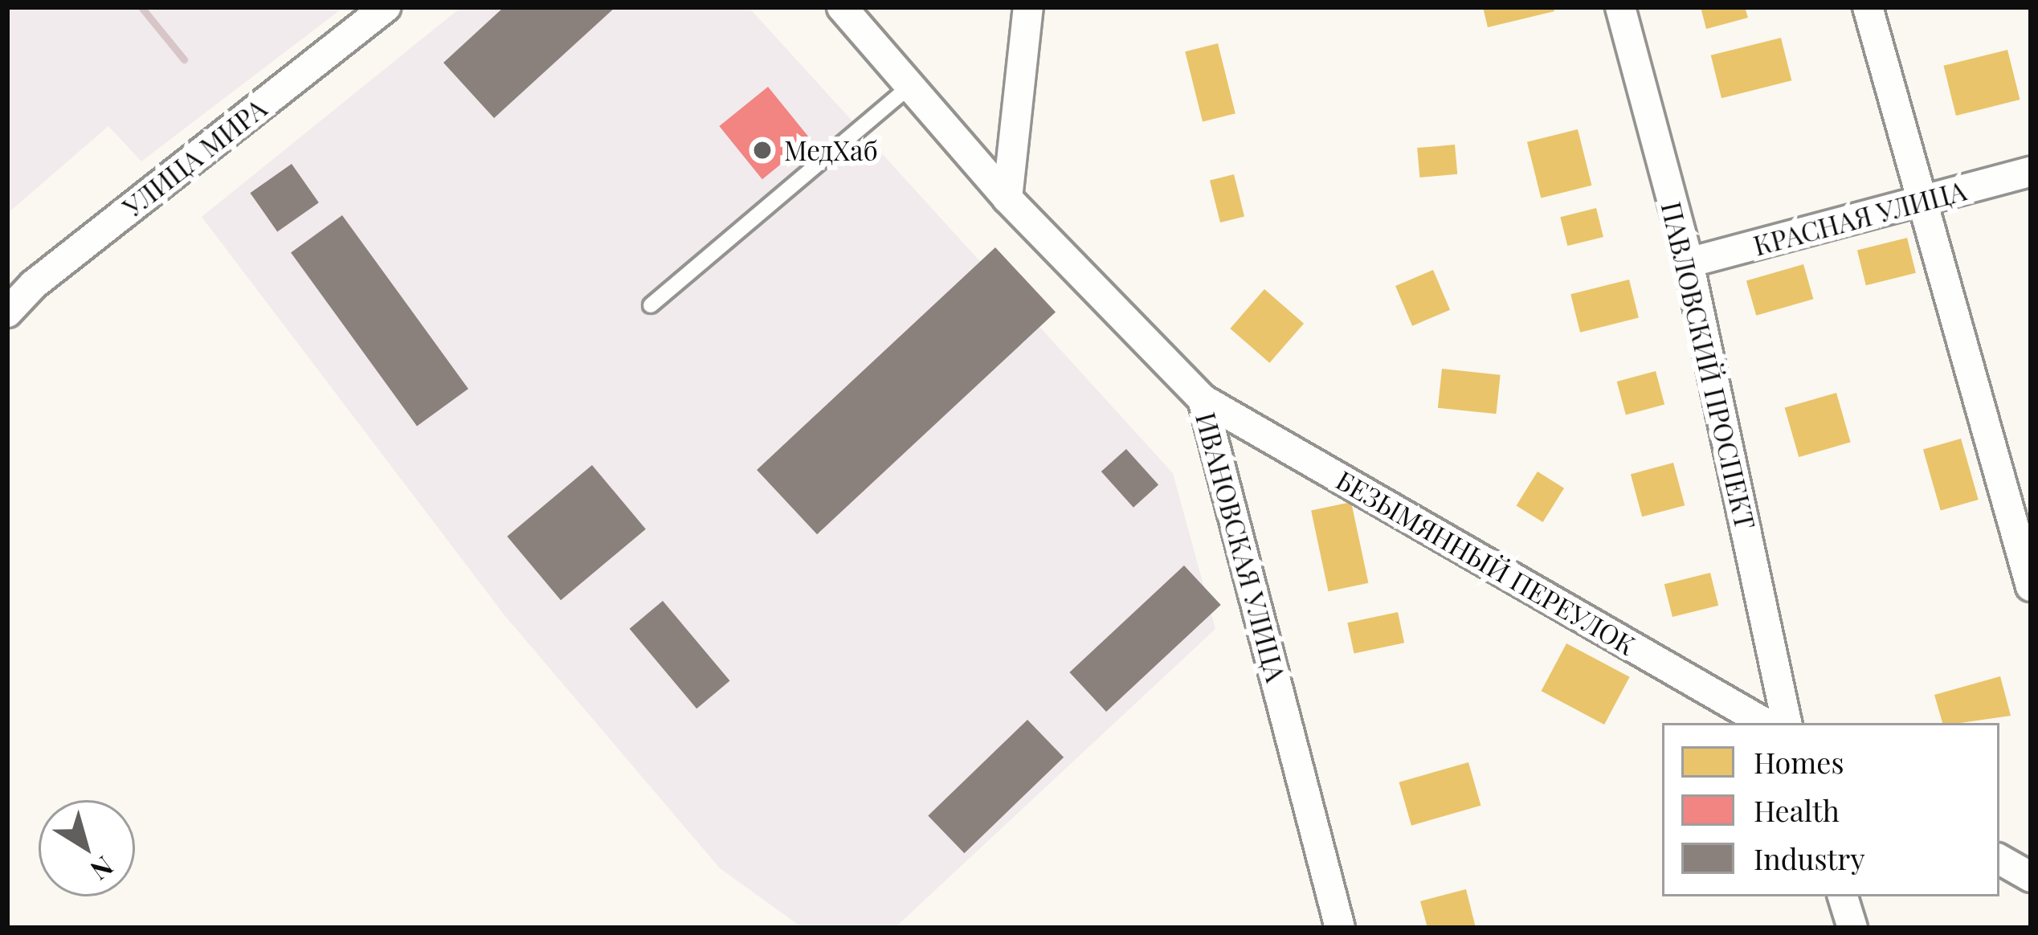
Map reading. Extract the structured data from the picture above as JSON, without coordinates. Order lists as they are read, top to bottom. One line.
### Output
{"streets":{"street":["УЛИЦА МИРА","КРАСНАЯ УЛИЦА","ПАВЛОВСКИЙ ПРОСПЕКТ","ИВАНОВСКАЯ УЛИЦА","БЕЗЫМЯННЫЙ ПЕРЕУЛОК"]},"crossings":[["КРАСНАЯ УЛИЦА","ПАВЛОВСКИЙ ПРОСПЕКТ"],["ИВАНОВСКАЯ УЛИЦА","БЕЗЫМЯННЫЙ ПЕРЕУЛОК"]],"places":["МедХаб"],"legend":["Homes","Health","Industry"],"north":"bottom right"}
